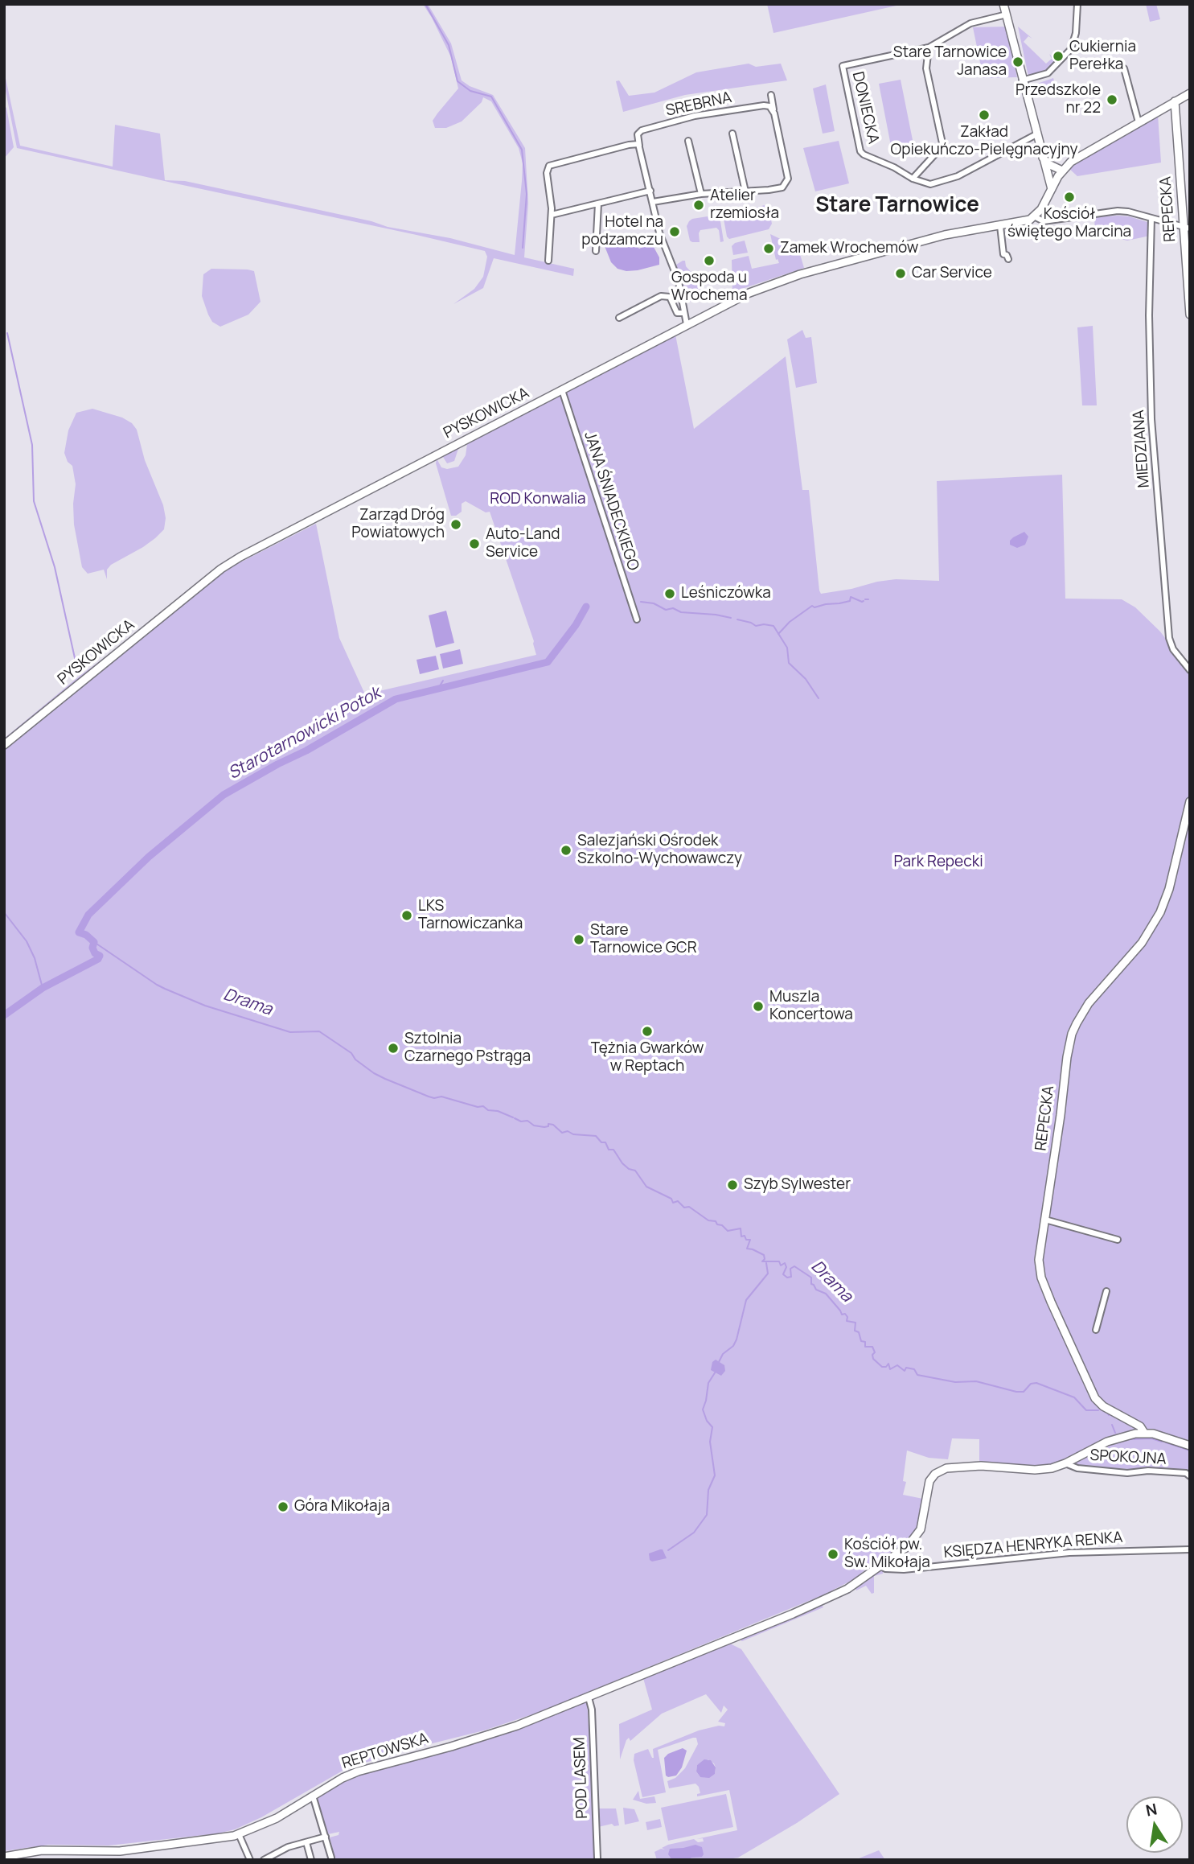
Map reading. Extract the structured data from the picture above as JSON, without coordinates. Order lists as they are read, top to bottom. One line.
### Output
{"streets":{"street":["SREBRNA","DONIECKA","REPECKA","PYSKOWICKA","MIEDZIANA","JANA ŚNIADECKIEGO","SPOKOJNA","KSIĘDZA HENRYKA RENKA","REPTOWSKA","POD LASEM"]},"crossings":[["REPECKA","REPTOWSKA"],["PYSKOWICKA","JANA ŚNIADECKIEGO"],["SPOKOJNA","REPTOWSKA"],["KSIĘDZA HENRYKA RENKA","REPTOWSKA"],["REPTOWSKA","POD LASEM"]],"districts":["Stare Tarnowice"],"water":["Starotarnowicki Potok","Drama"],"parks":["ROD Konwalia","Park Repecki"],"places":["Cukiernia Perełka","Stare Tarnowice Janasa","Przedszkole nr 22","Zakład Opiekuńczo-Pielęgnacyjny","Kościół świętego Marcina","Atelier rzemiosła","Hotel na podzamczu","Zamek Wrochemów","Gospoda u Wrochema","Car Service","Zarząd Dróg Powiatowych","Auto-Land Service","Leśniczówka","Salezjański Ośrodek Szkolno-Wychowawczy","LKS Tarnowiczanka","Stare Tarnowice GCR","Muszla Koncertowa","Tężnia Gwarków w Reptach","Sztolnia Czarnego Pstrąga","Szyb Sylwester","Góra Mikołaja","Kościół pw. Św. Mikołaja"],"north":"top"}
